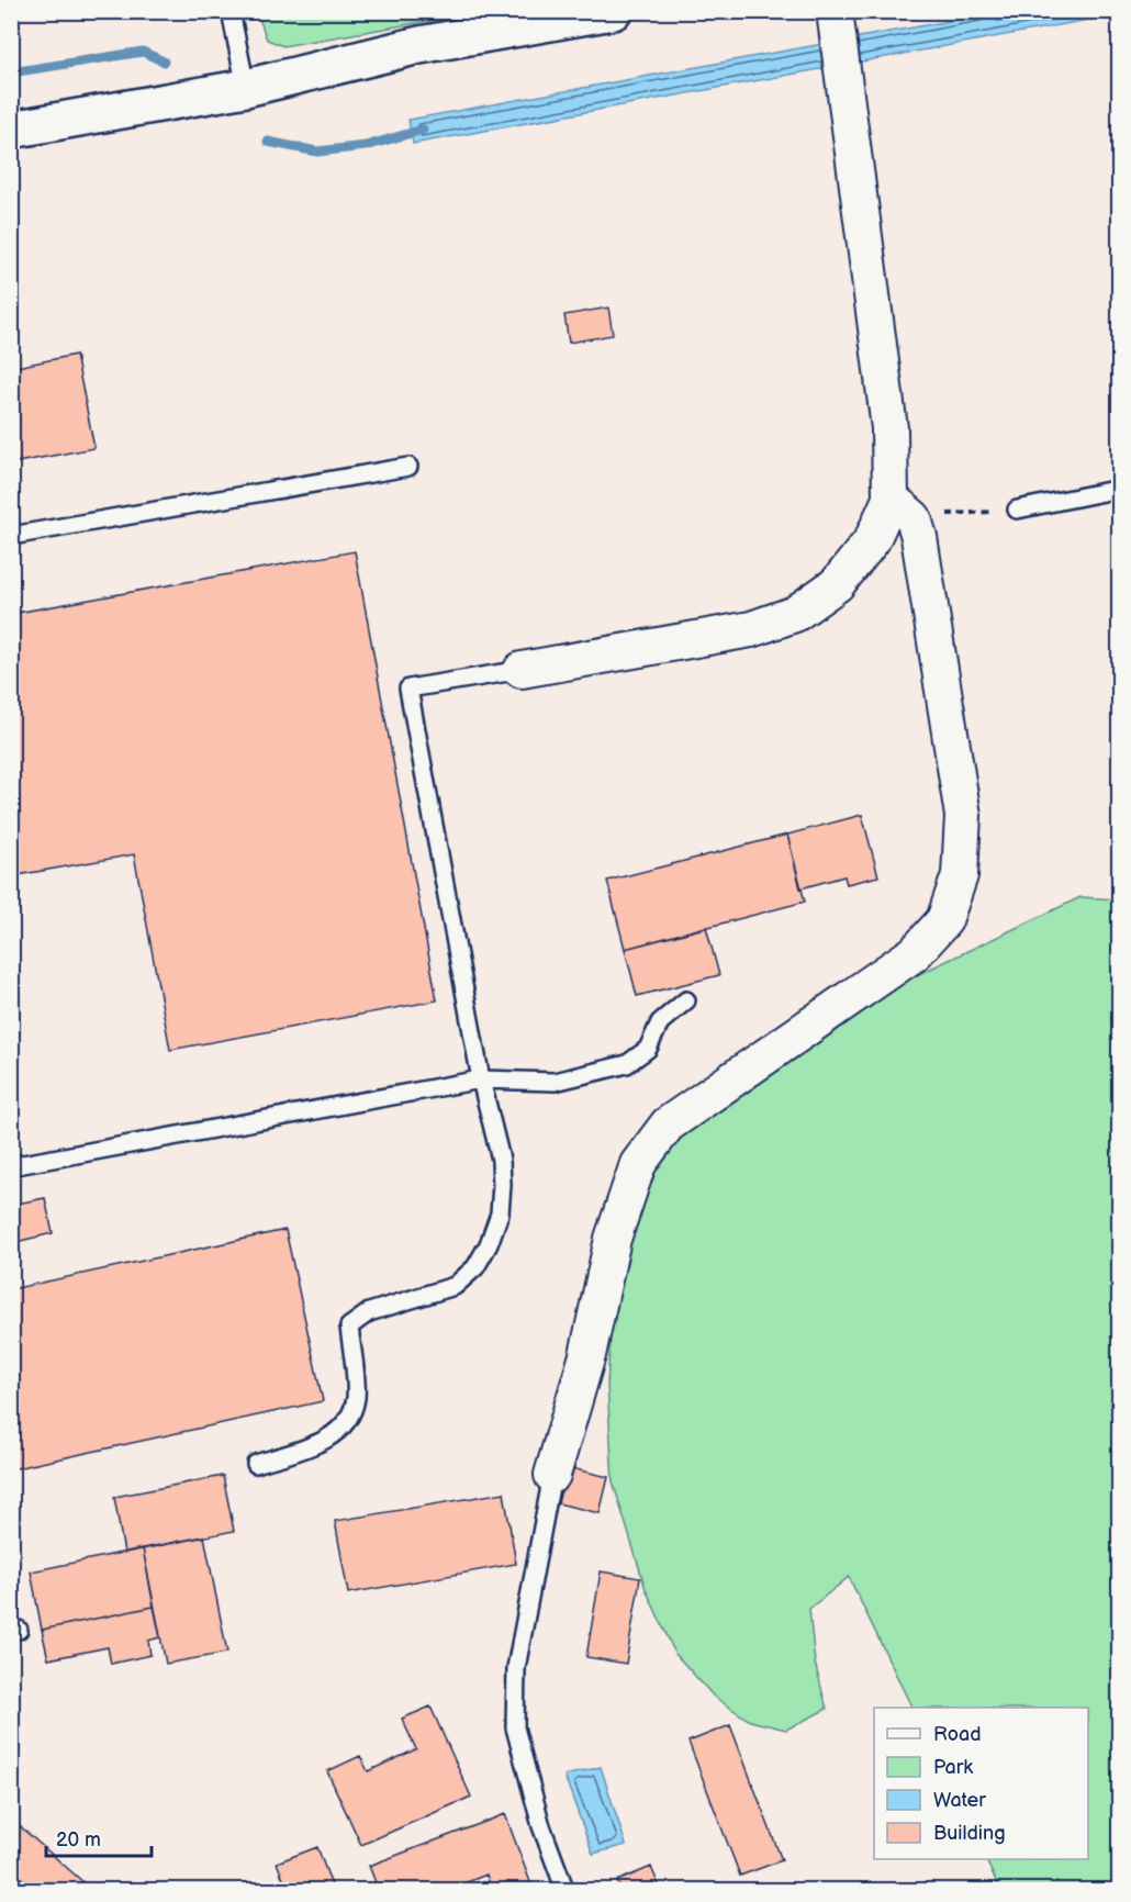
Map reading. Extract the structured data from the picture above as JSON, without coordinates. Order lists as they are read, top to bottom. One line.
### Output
{"legend":["Road","Park","Water","Building"],"scale_bar":"20 m"}
